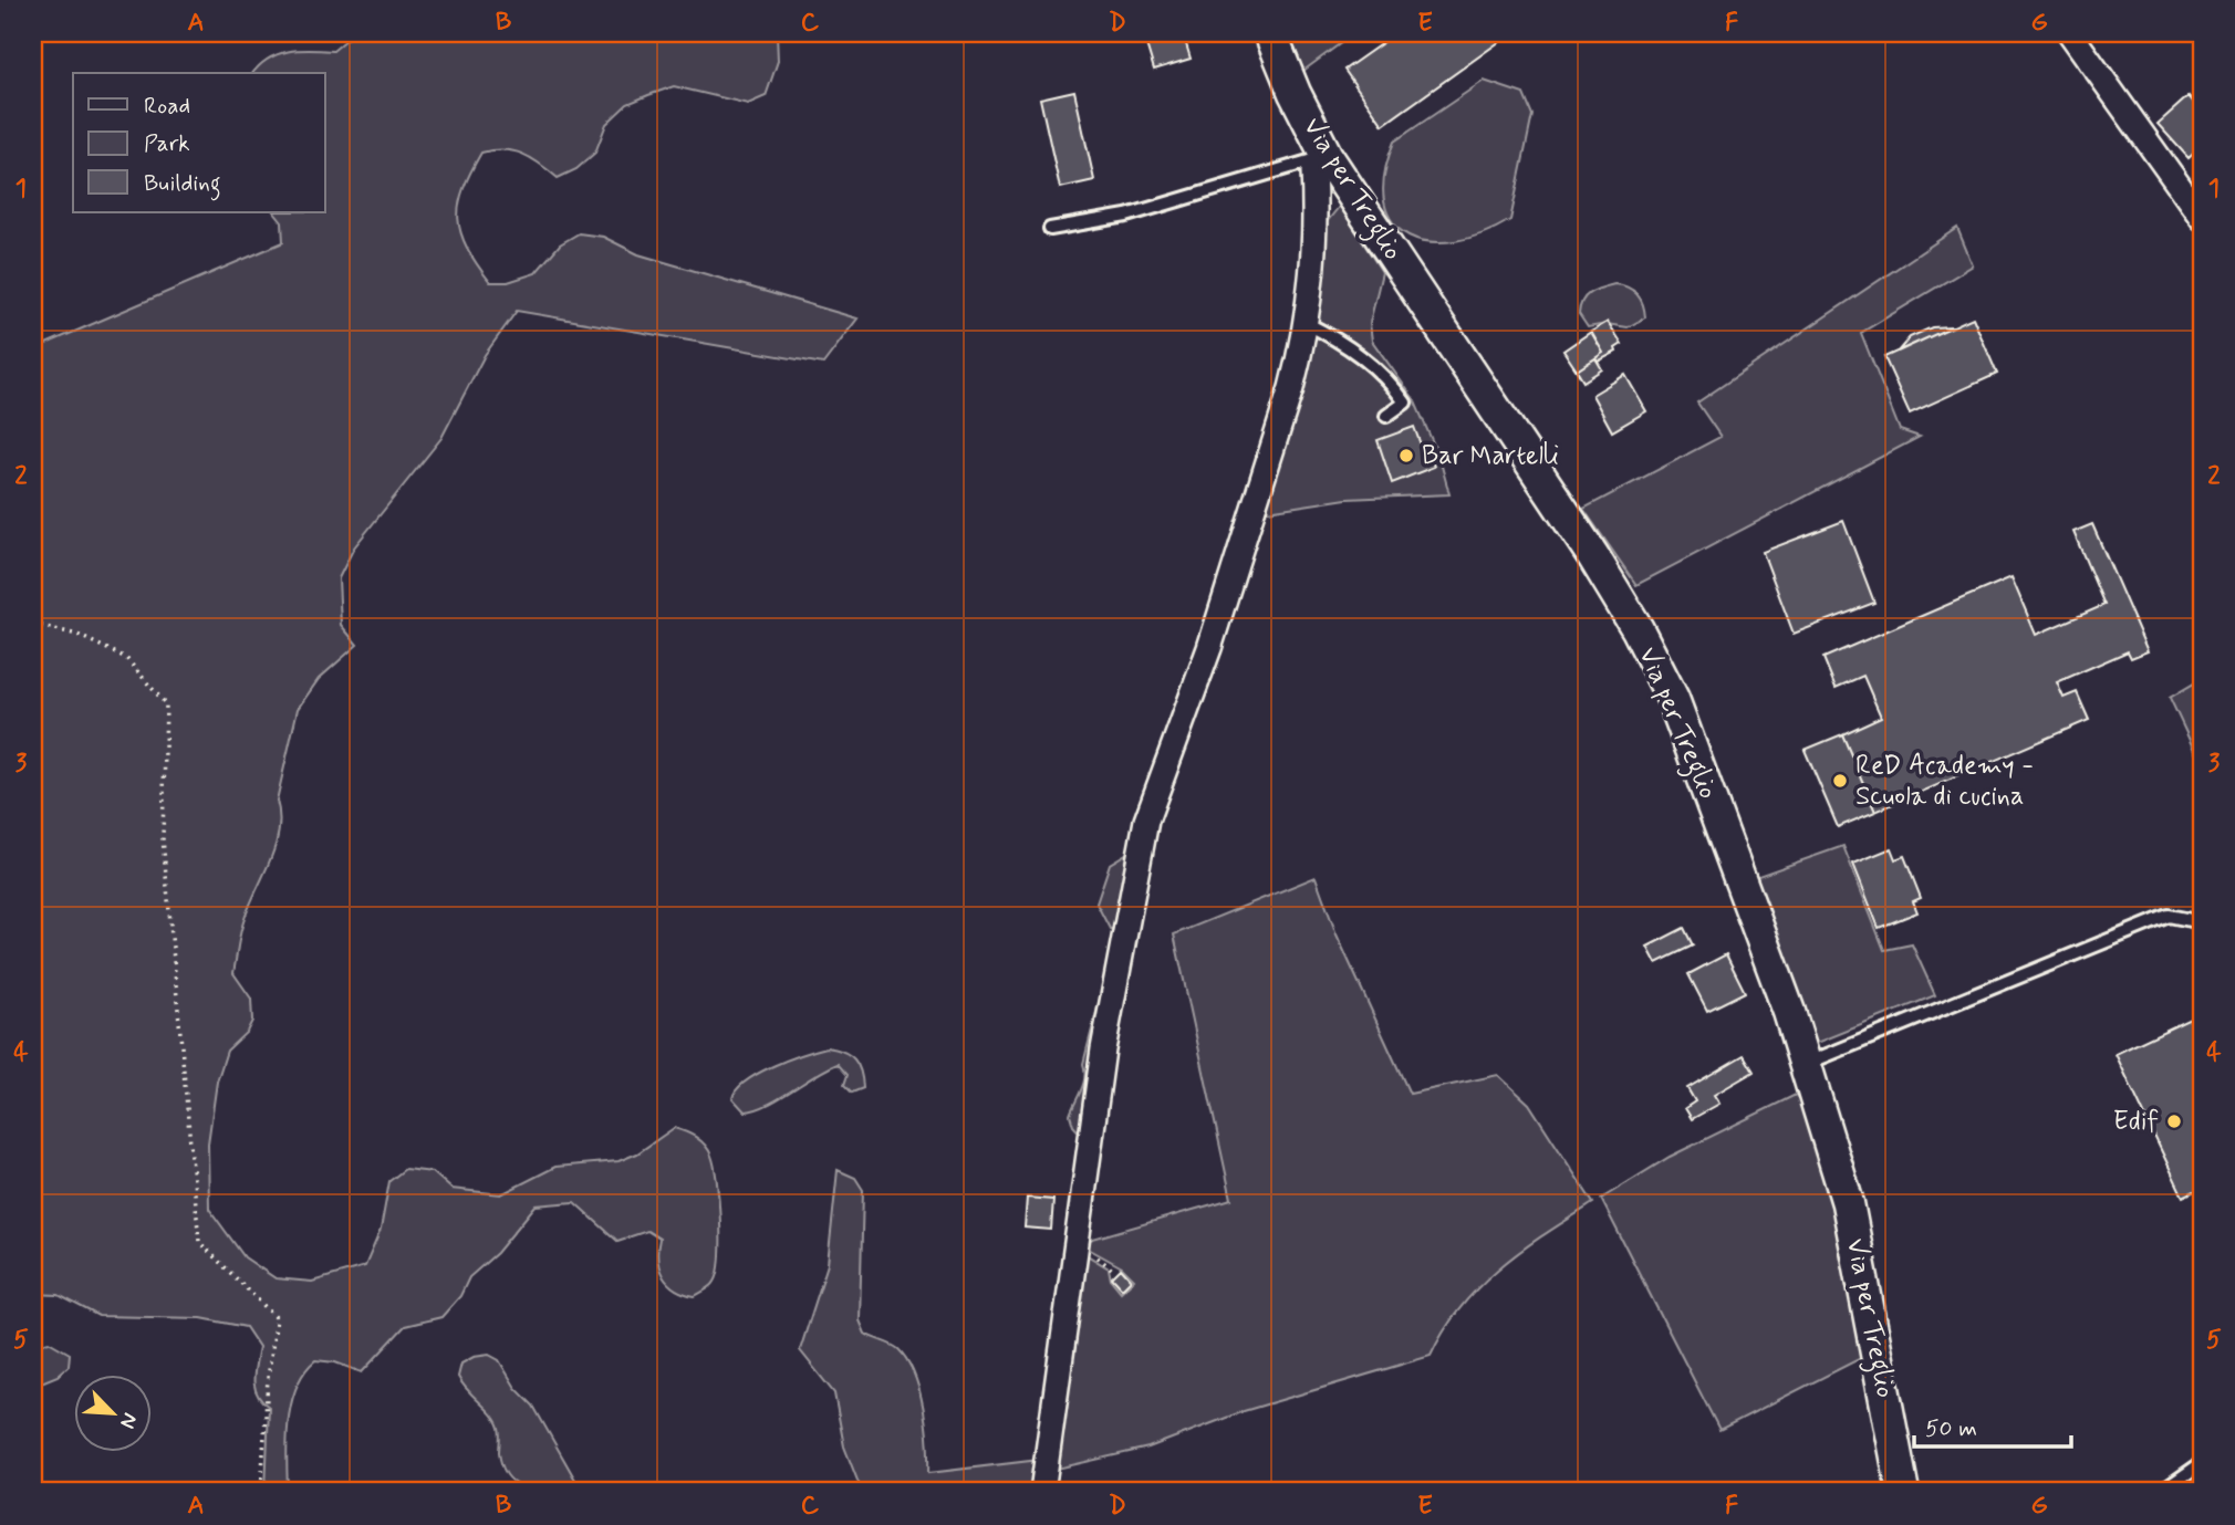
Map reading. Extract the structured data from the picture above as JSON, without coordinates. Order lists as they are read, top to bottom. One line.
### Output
{"streets":{"main road":["Via per Treglio"]},"places":["Bar Martelli","ReD Academy - Scuola di cucina","Edif"],"legend":["Road","Park","Building"],"scale_bar":"50 m","north":"bottom right","grid":{"columns":["A","B","C","D","E","F","G"],"rows":["1","2","3","4","5"]}}
